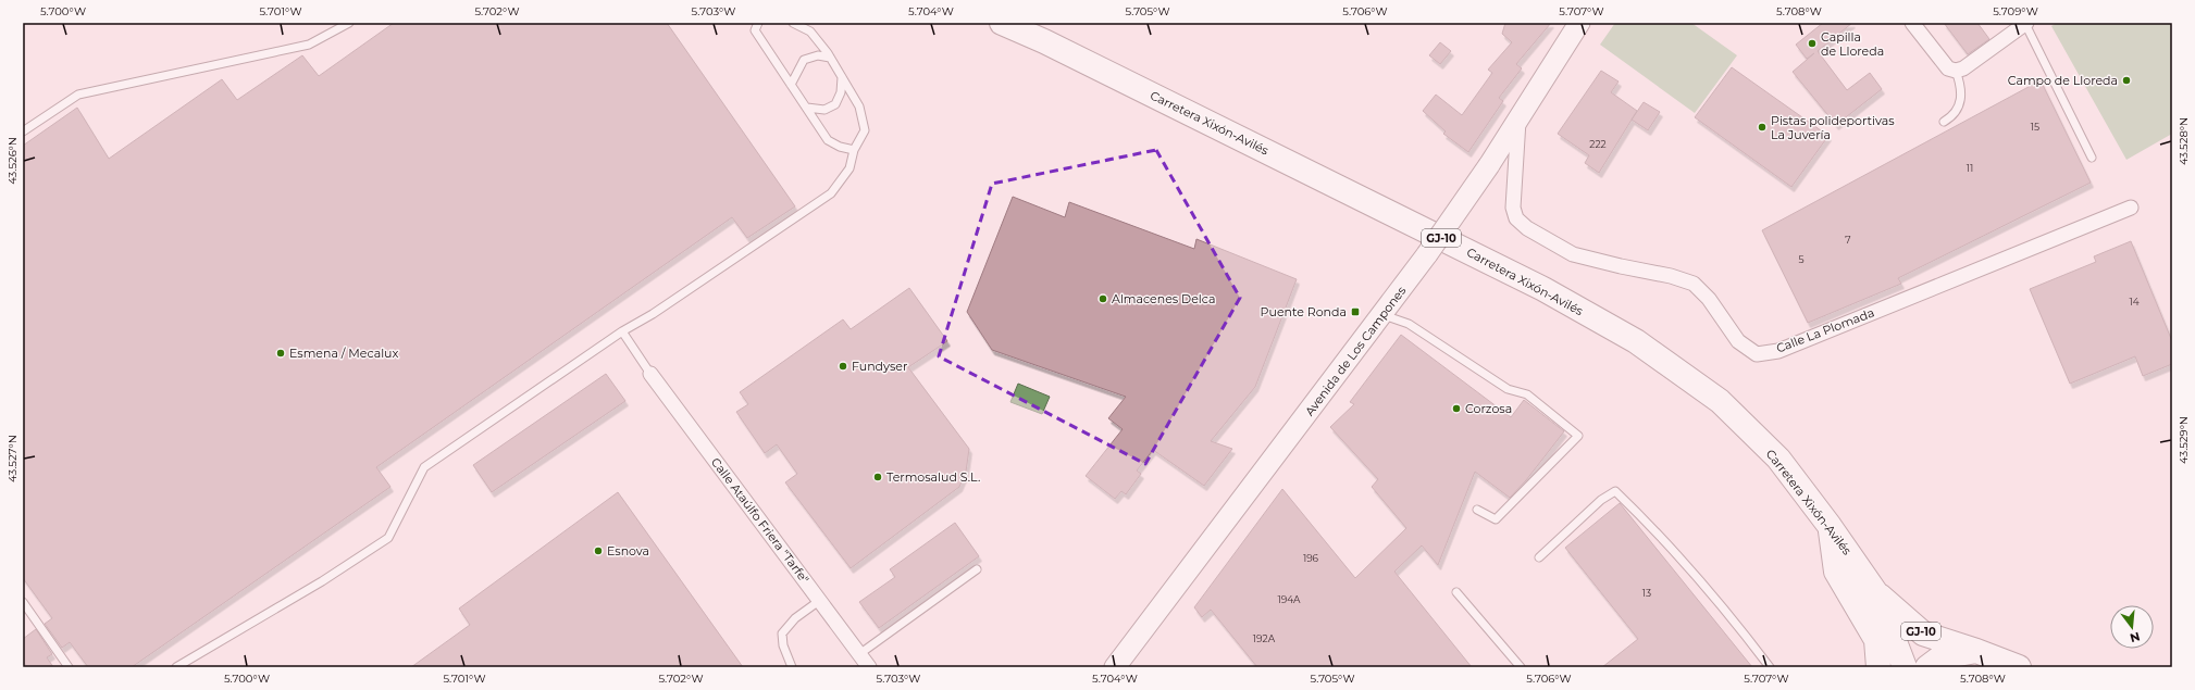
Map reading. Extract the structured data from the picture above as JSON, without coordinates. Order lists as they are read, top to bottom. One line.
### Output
{"streets":{"highway":["Carretera Xixón-Avilés","GJ-10"],"street":["Calle La Plomada","Avenida de Los Campones","Calle Ataúlfo Friera \"Tarfe\""]},"crossings":[["Carretera Xixón-Avilés","GJ-10"],["Calle La Plomada","Avenida de Los Campones"]],"places":{"other":["Capilla de Lloreda","Campo de Lloreda","Pistas polideportivas La Juvería","Almacenes Delca","Esmena / Mecalux","Fundyser","Corzosa","Termosalud S.L.","Esnova"],"transit":["Puente Ronda"]},"house_numbers":["15","222","11","7","5","14","196","13","194A","192A"],"north":"bottom","coordinates":["5.700°W","5.701°W","5.702°W","5.703°W","5.704°W","5.705°W","5.706°W","5.707°W","5.708°W","5.709°W","43.528°N","43.526°N","43.529°N","43.527°N"]}
